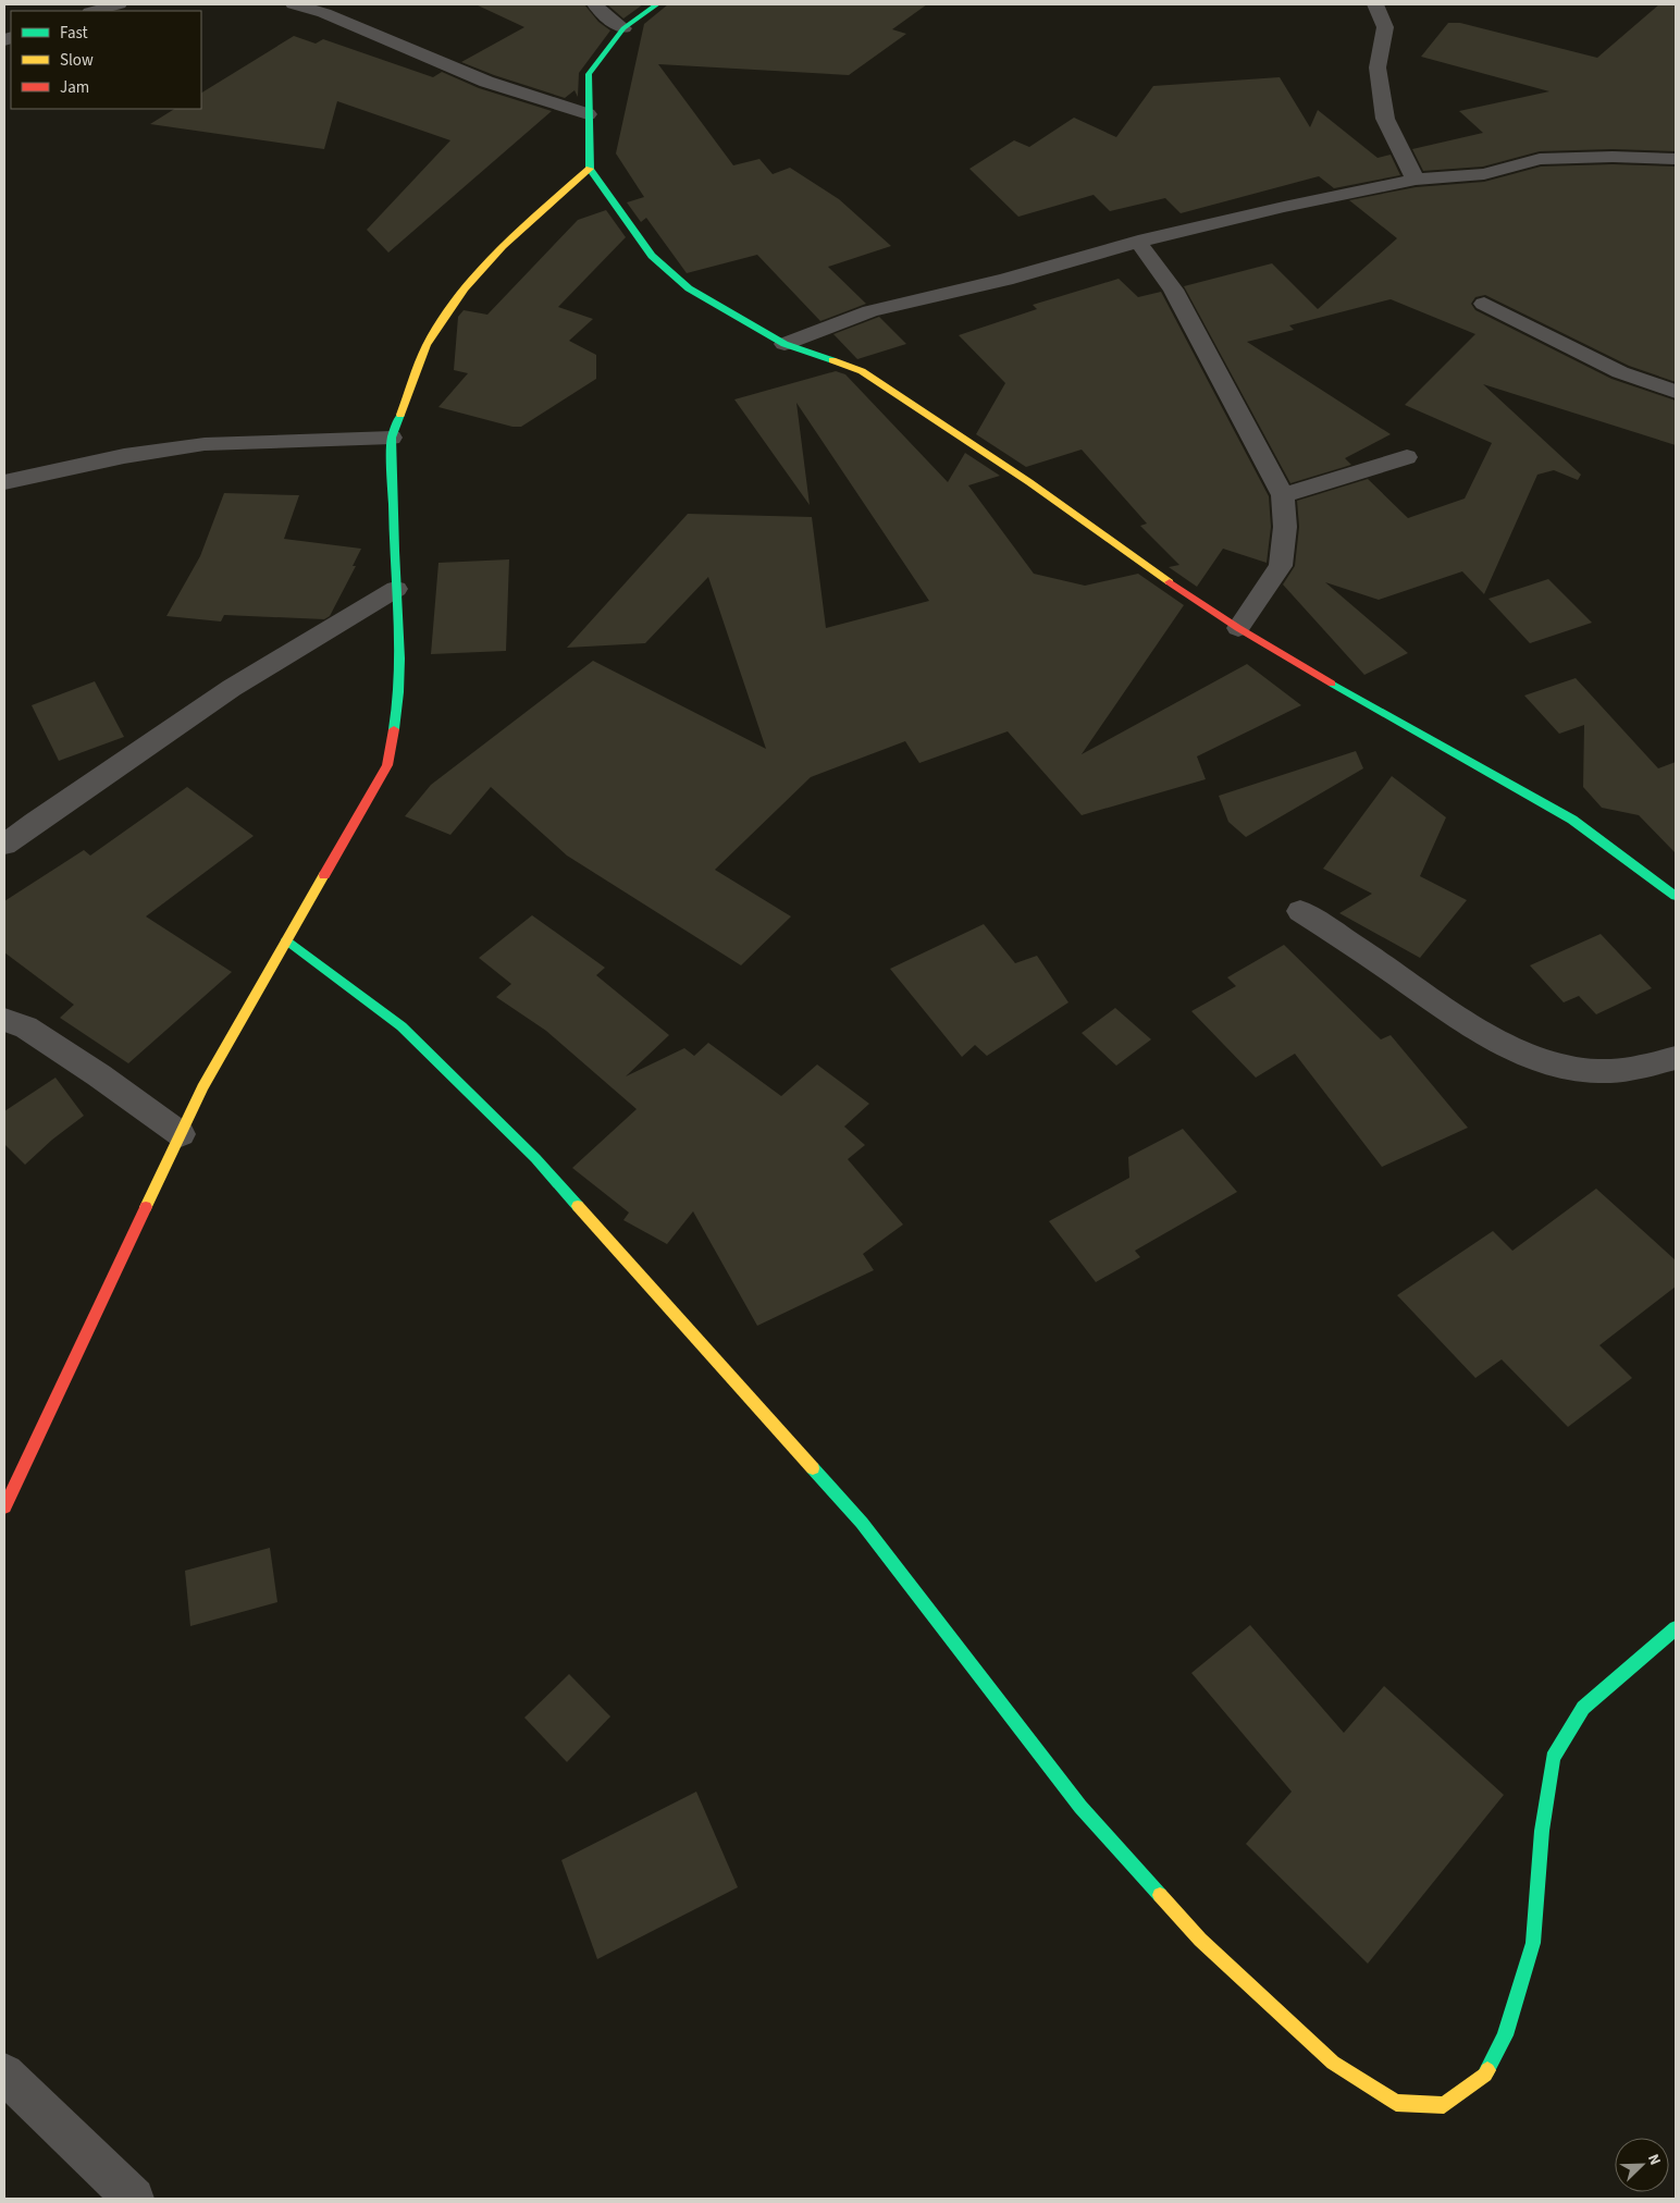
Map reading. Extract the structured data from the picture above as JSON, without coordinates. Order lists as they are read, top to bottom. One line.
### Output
{"legend":["Fast","Slow","Jam"],"north":"top right"}
